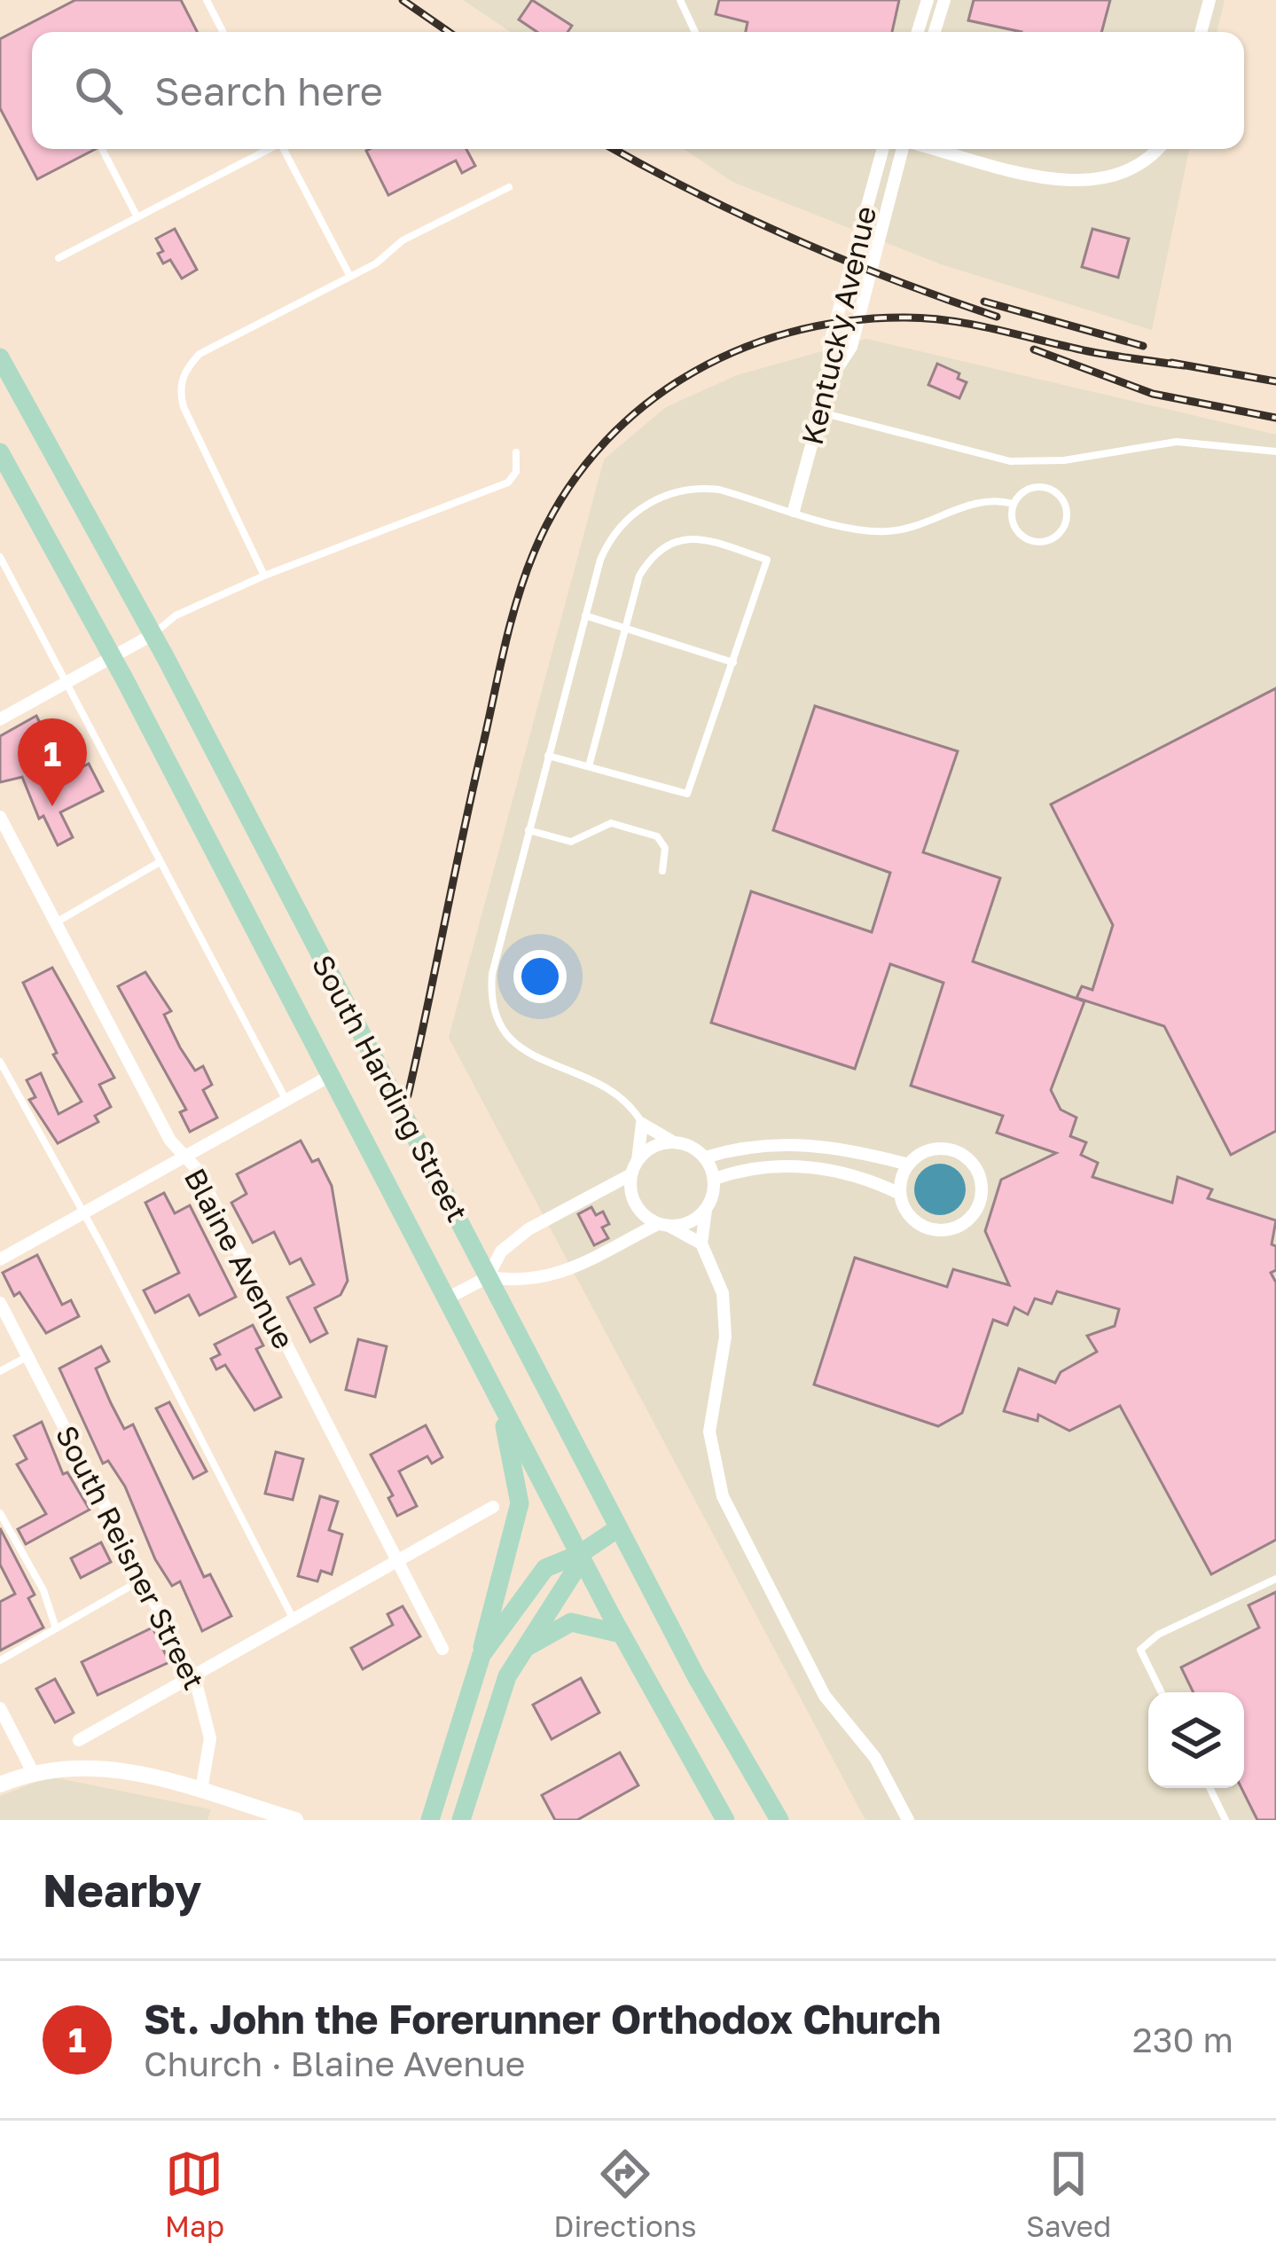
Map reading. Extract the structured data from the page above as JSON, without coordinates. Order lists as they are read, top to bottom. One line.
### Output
{"streets":{"main road":["South Harding Street"],"street":["Kentucky Avenue","Blaine Avenue","South Reisner Street"]},"page":{"search":"Search here","pins":"1","heading":"Nearby","list":[{"mark":"1","name":"St. John the Forerunner Orthodox Church","note":"Church · Blaine Avenue","value":"230 m"}],"nav":["Map","Directions","Saved"]}}
